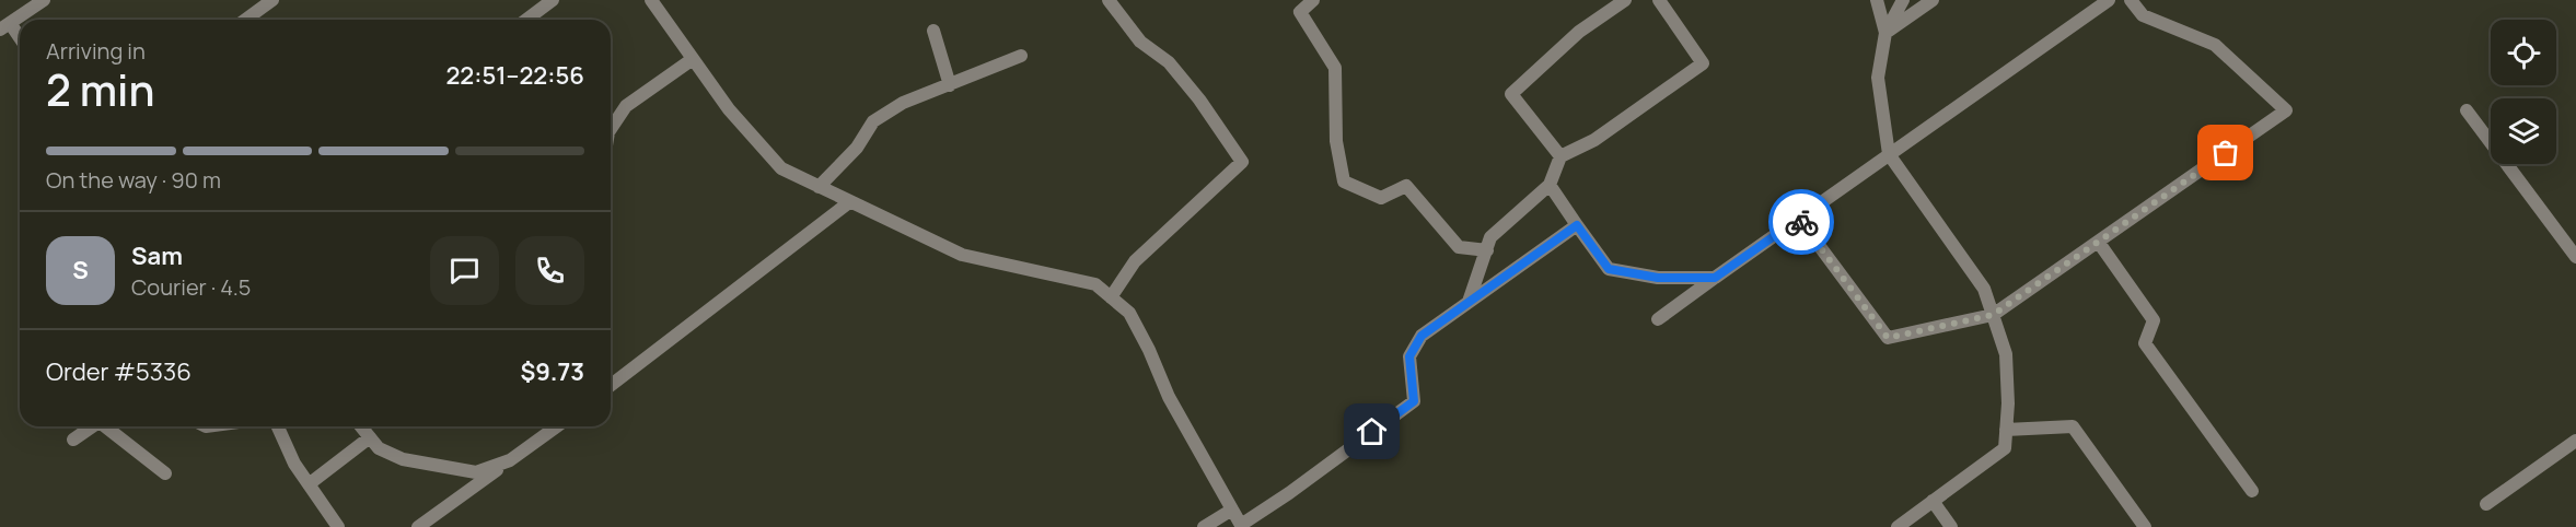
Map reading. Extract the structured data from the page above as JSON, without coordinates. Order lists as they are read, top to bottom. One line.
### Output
{"page":{"heading":["2 min","Arriving in","22:51–22:56"],"panel":["Sam","Courier · 4.5","Order #5336","$9.73"],"bar":"On the way · 90 m","round":"S"}}
